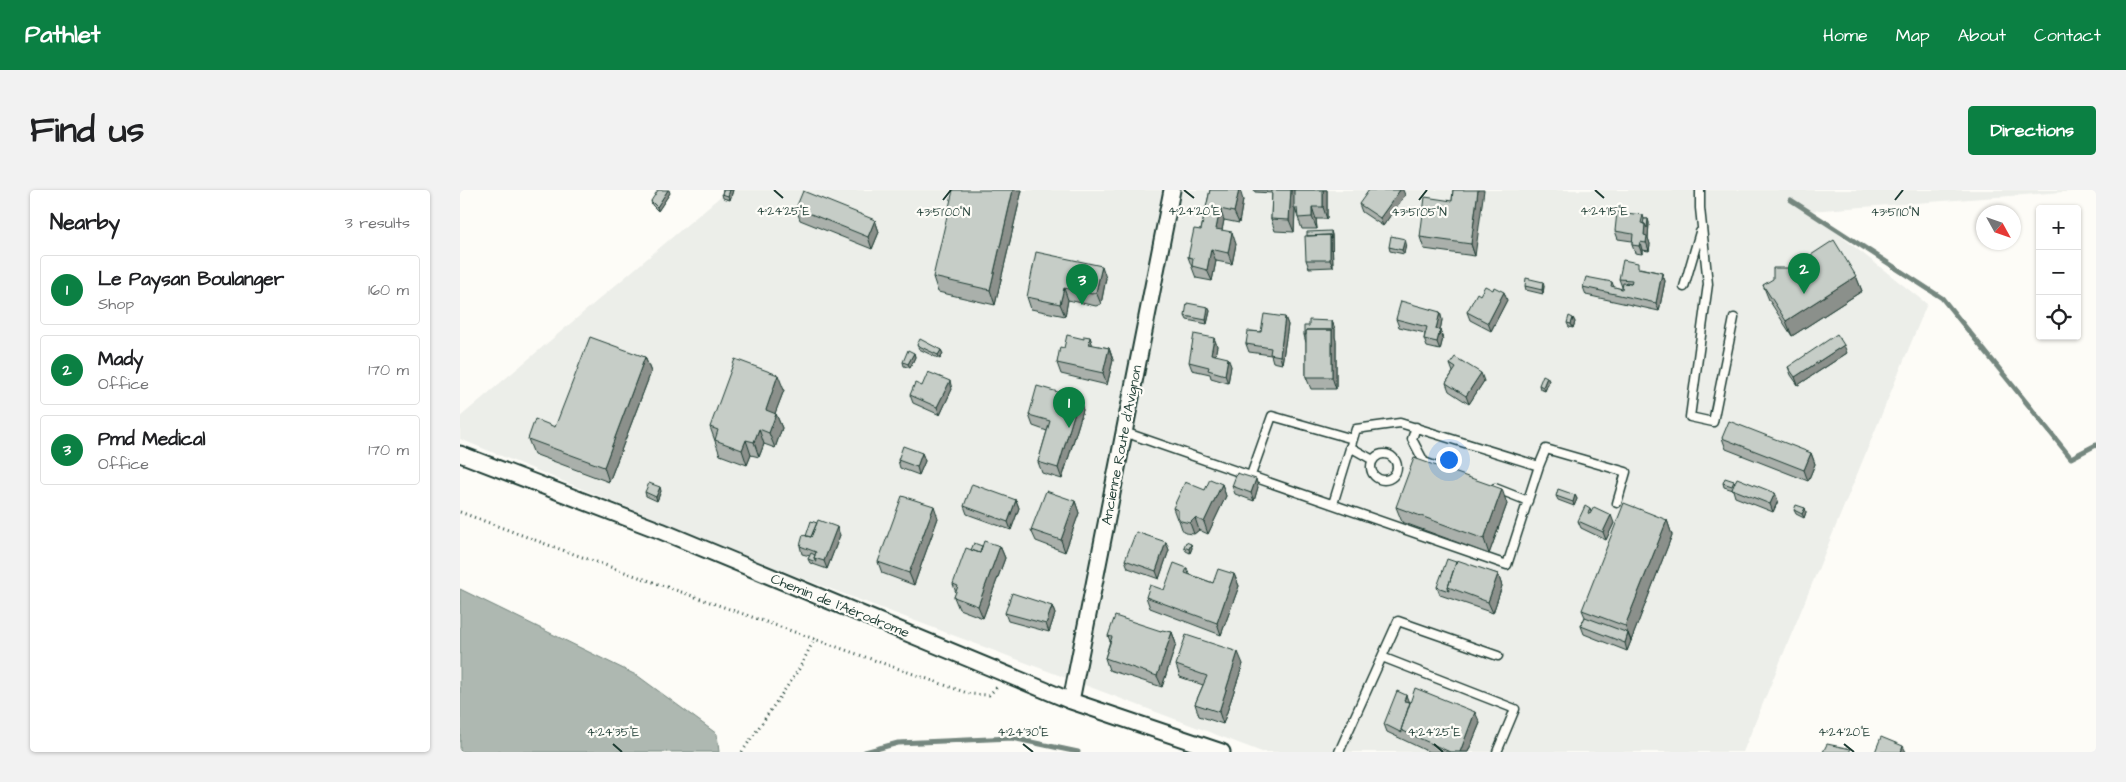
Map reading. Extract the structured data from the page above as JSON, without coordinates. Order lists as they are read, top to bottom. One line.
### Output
{"streets":{"street":["Ancienne Route d'Avignon","Chemin de l'Aérodrome"]},"crossings":[["Ancienne Route d'Avignon","Chemin de l'Aérodrome"]],"north":"bottom right","page":{"header":"Pathlet","nav":["Home","Map","About","Contact"],"title":"Find us","buttons":"Directions","heading":["Nearby","3 results"],"map_buttons":["+","−"],"pins":["2","3","1"],"list":[{"mark":"1","name":"Le Paysan Boulanger","note":"Shop","value":"160 m"},{"mark":"2","name":"Mady","note":"Office","value":"170 m"},{"mark":"3","name":"Pmd Medical","note":"Office","value":"170 m"}]},"coordinates":["4°24'25\"E","4°24'20\"E","4°24'15\"E","43°51'00\"N","43°51'05\"N","43°51'10\"N","4°24'35\"E","4°24'30\"E"]}
